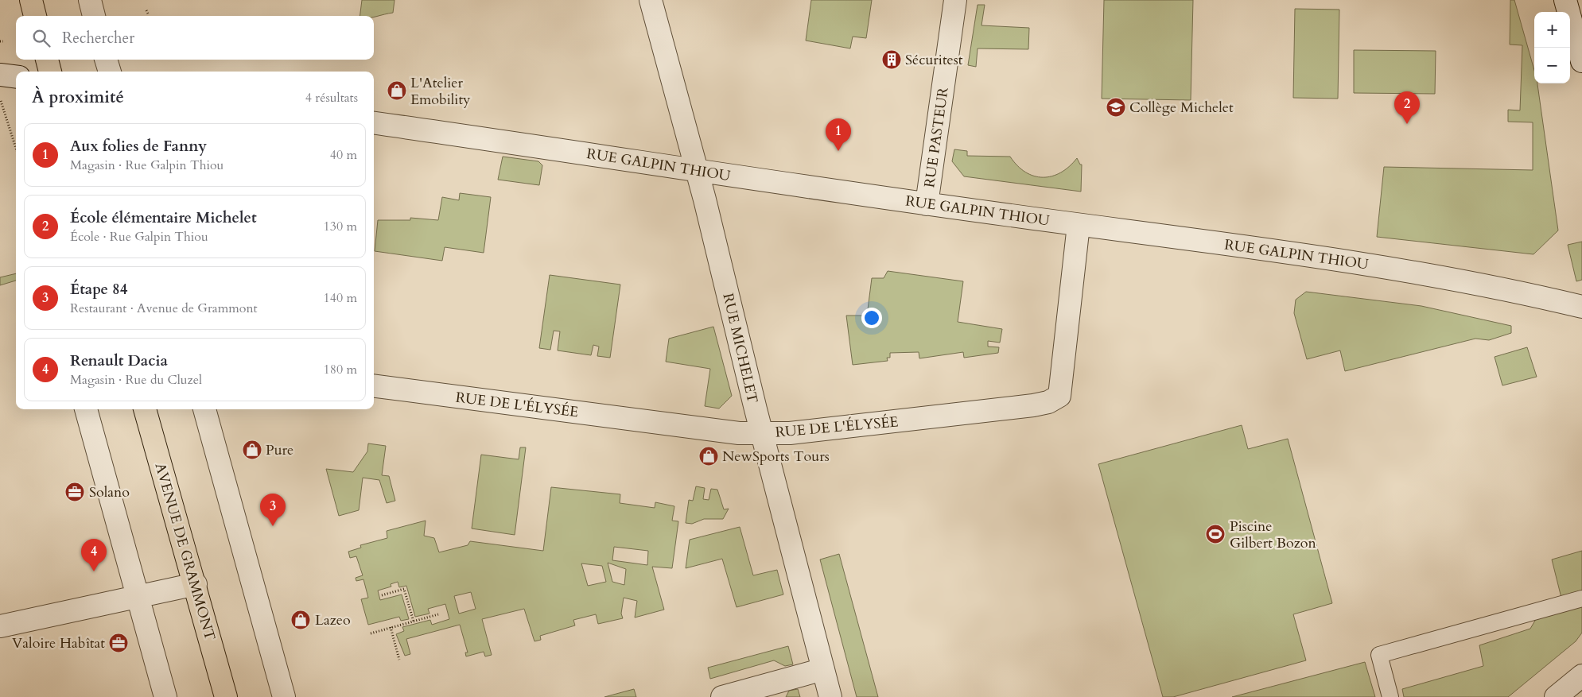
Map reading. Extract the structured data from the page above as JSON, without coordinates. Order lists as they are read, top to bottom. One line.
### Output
{"streets":{"main road":["AVENUE DE GRAMMONT"],"street":["RUE PASTEUR","RUE GALPIN THIOU","RUE MICHELET","RUE DE L'ÉLYSÉE"]},"crossings":[["RUE PASTEUR","RUE GALPIN THIOU"],["RUE GALPIN THIOU","RUE MICHELET"],["RUE GALPIN THIOU","RUE DE L'ÉLYSÉE"],["RUE MICHELET","RUE DE L'ÉLYSÉE"]],"places":{"building":["Sécuritest"],"shop":["L'Atelier Emobility","Pure","NewSports Tours","Lazeo"],"school or university":["Collège Michelet"],"office":["Solano","Valoire Habîtat"],"sports":["Piscine Gilbert Bozon"]},"page":{"map_buttons":["+","−"],"search":"Rechercher","heading":["À proximité","4 résultats"],"pins":["2","1","3","4"],"list":[{"mark":"1","name":"Aux folies de Fanny","note":"Magasin · Rue Galpin Thiou","value":"40 m"},{"mark":"2","name":"École élémentaire Michelet","note":"École · Rue Galpin Thiou","value":"130 m"},{"mark":"3","name":"Étape 84","note":"Restaurant · Avenue de Grammont","value":"140 m"},{"mark":"4","name":"Renault Dacia","note":"Magasin · Rue du Cluzel","value":"180 m"}]}}
